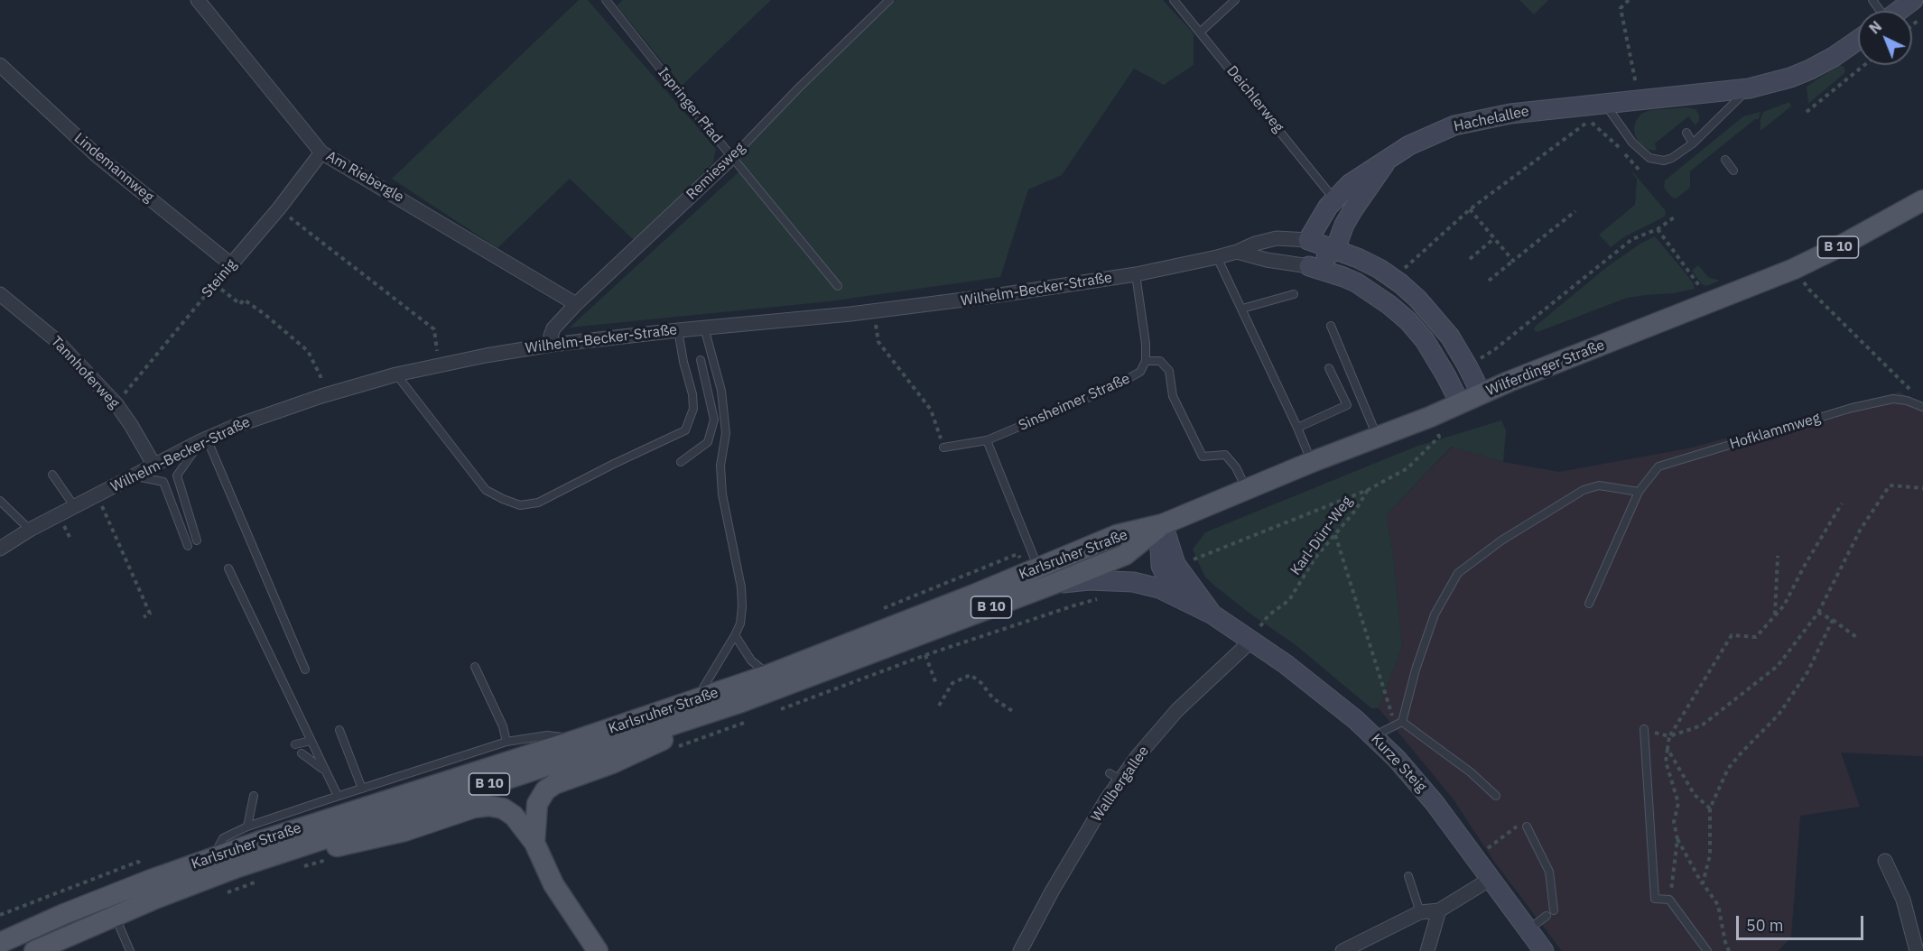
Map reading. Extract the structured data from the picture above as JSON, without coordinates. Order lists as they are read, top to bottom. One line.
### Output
{"streets":{"main road":["B 10","Wilferdinger Straße","Karlsruher Straße"],"street":["Hachelallee","Lindemannweg","Remiesweg","Am Riebergle","Steinig","Wilhelm-Becker-Straße","Tannhoferweg","Kurze Steig","Wallbergallee"],"lane":["Deichlerweg","Ispringer Pfad","Sinsheimer Straße","Hofklammweg"],"path":["Karl-Dürr-Weg"]},"crossings":[["Deichlerweg","Hachelallee"],["Ispringer Pfad","Remiesweg"],["Hachelallee","Wilhelm-Becker-Straße"],["Lindemannweg","Steinig"],["Remiesweg","Am Riebergle"],["Remiesweg","Wilhelm-Becker-Straße"],["Am Riebergle","Steinig"],["Steinig","Tannhoferweg"],["Wilhelm-Becker-Straße","Wilferdinger Straße"],["Wilhelm-Becker-Straße","Tannhoferweg"],["Wilferdinger Straße","Karlsruher Straße"],["Wilferdinger Straße","Kurze Steig"],["Karlsruher Straße","Kurze Steig"],["Kurze Steig","Wallbergallee"]],"scale_bar":"50 m","north":"top left"}
